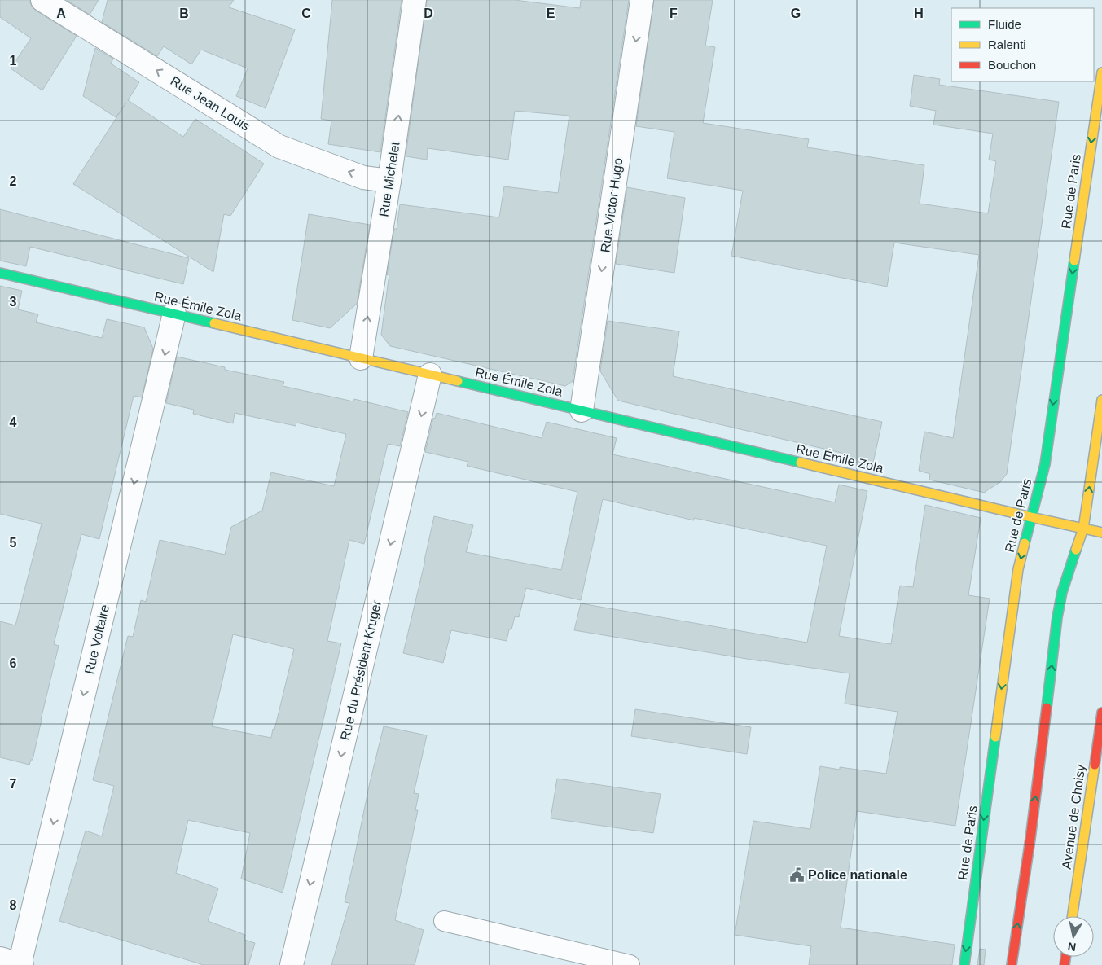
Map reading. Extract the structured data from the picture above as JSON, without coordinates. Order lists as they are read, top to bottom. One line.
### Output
{"streets":{"main road":["Rue de Paris","Rue Émile Zola","Avenue de Choisy"],"street":["Rue Jean Louis","Rue Michelet","Rue Victor Hugo","Rue Voltaire","Rue du Président Kruger"]},"crossings":[["Rue Jean Louis","Rue Michelet"],["Rue Michelet","Rue Émile Zola"],["Rue de Paris","Rue Émile Zola"],["Rue Victor Hugo","Rue Émile Zola"],["Rue Émile Zola","Rue Voltaire"],["Rue Émile Zola","Rue du Président Kruger"]],"one_way":["Rue Jean Louis","Rue Michelet","Rue Victor Hugo","Rue Voltaire","Rue du Président Kruger"],"places":{"public building":["Police nationale"]},"legend":["Fluide","Ralenti","Bouchon"],"north":"bottom","grid":{"columns":["A","B","C","D","E","F","G","H"],"rows":["1","2","3","4","5","6","7","8"]}}
